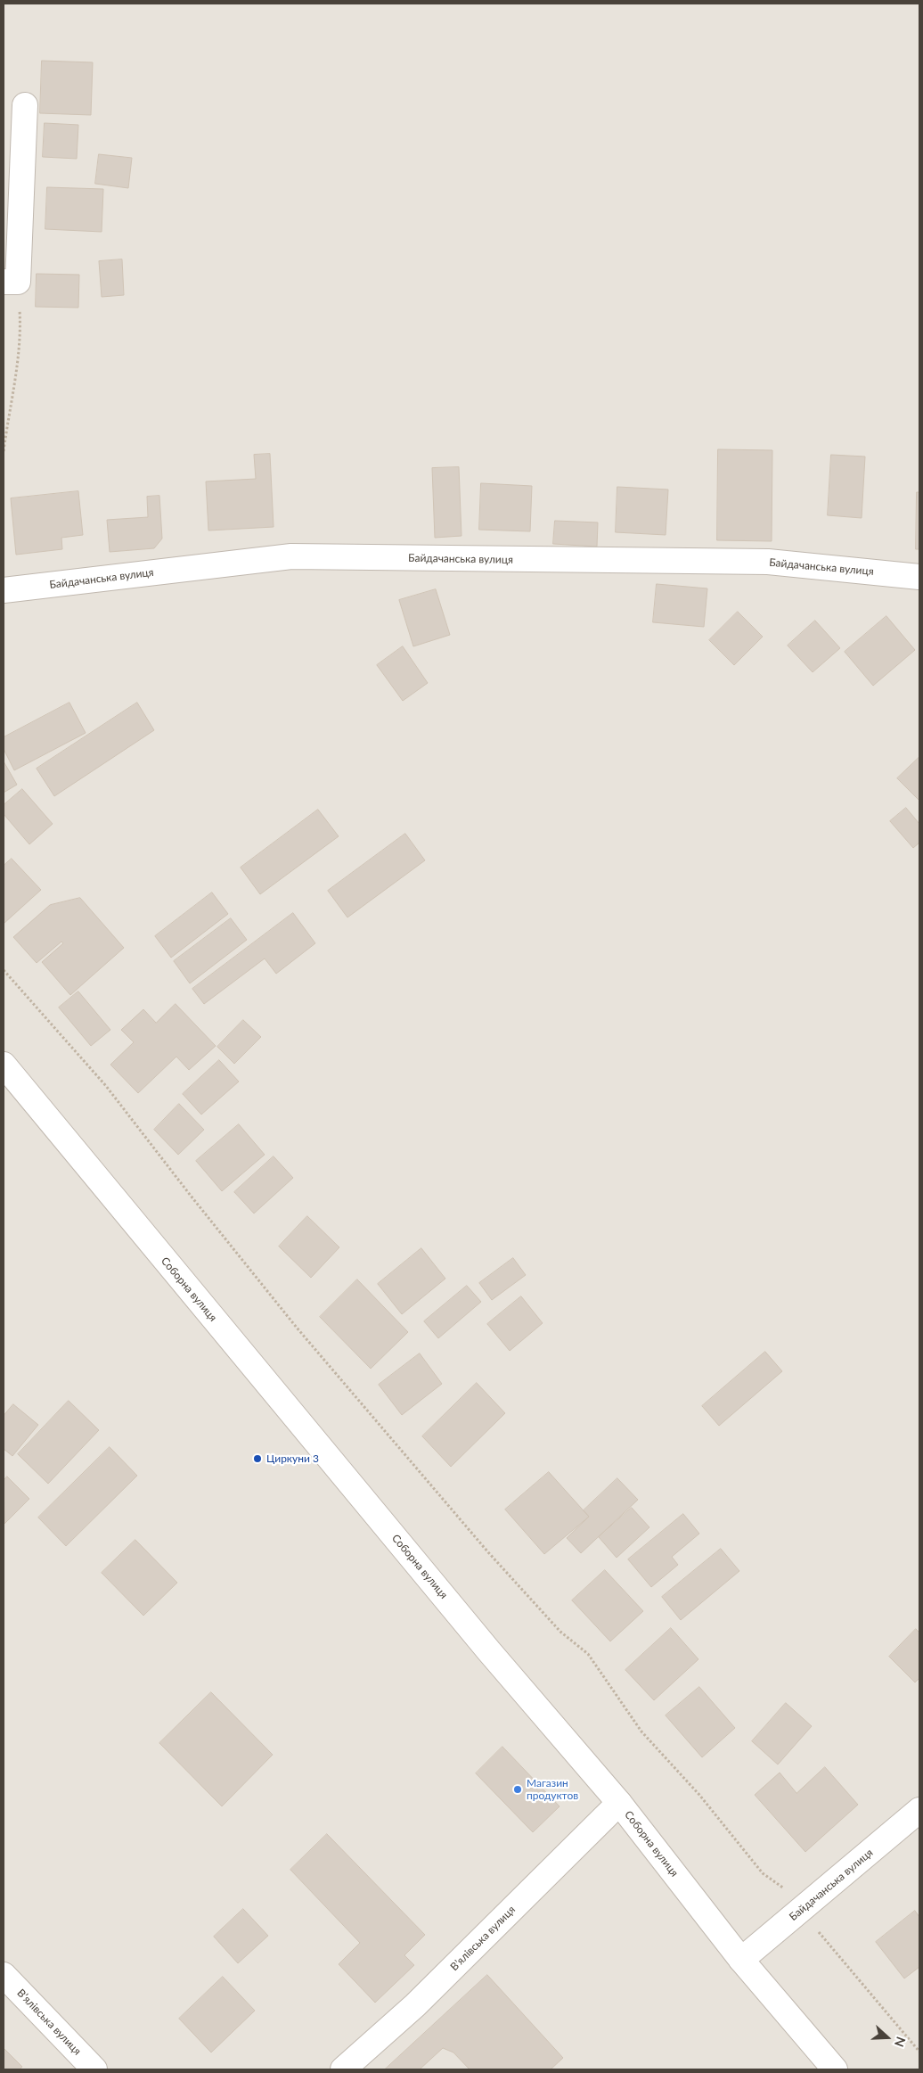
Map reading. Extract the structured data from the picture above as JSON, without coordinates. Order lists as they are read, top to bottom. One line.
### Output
{"streets":{"street":["Байдачанська вулиця","Соборна вулиця","В’ялівська вулиця"]},"crossings":[["Байдачанська вулиця","Соборна вулиця"],["Соборна вулиця","В’ялівська вулиця"]],"places":["Циркуни 3","Магазин продуктов"],"north":"right"}
